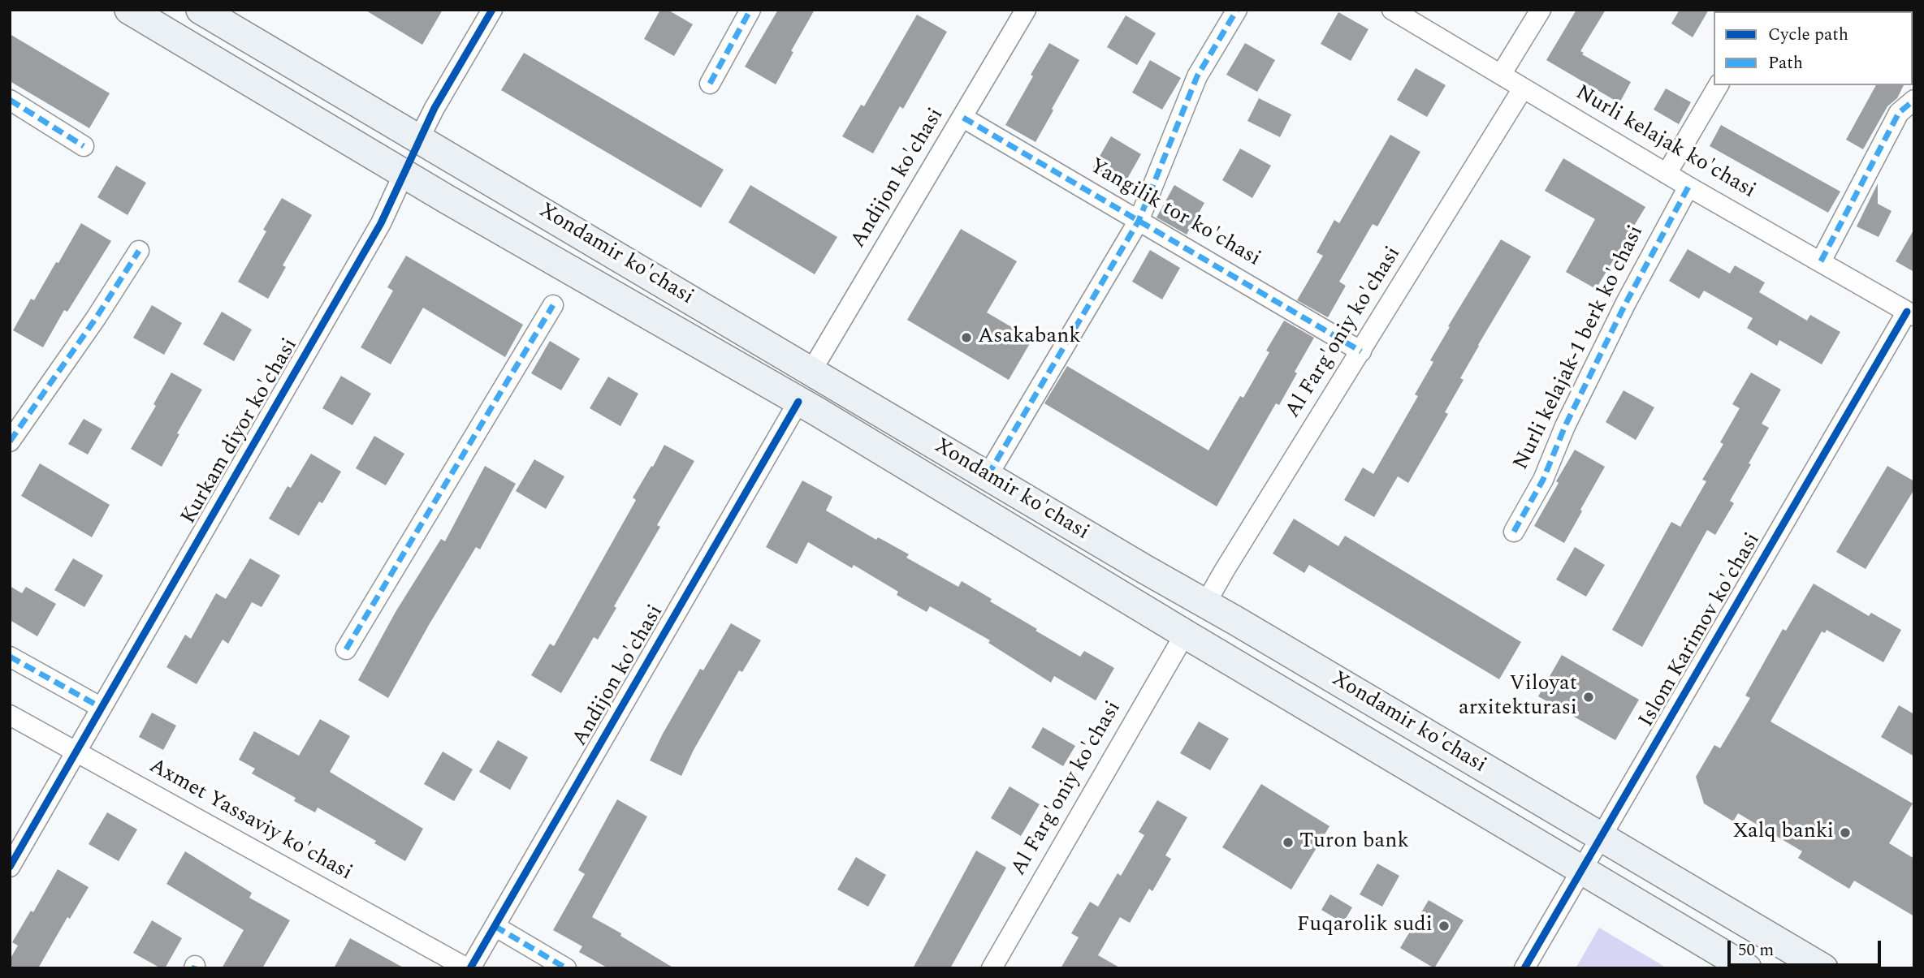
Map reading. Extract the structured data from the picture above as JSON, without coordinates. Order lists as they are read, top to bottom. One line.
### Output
{"streets":{"main road":["Xondamir ko'chasi","Kurkam diyor ko'chasi"],"street":["Nurli kelajak ko'chasi","Andijon ko'chasi","Yangilik tor ko'chasi","Al Farg'oniy ko'chasi","Nurli kelajak-1 berk ko'chasi","Islom Karimov ko'chasi","Axmet Yassaviy ko'chasi"]},"crossings":[["Nurli kelajak ko'chasi","Al Farg'oniy ko'chasi"],["Nurli kelajak ko'chasi","Nurli kelajak-1 berk ko'chasi"],["Nurli kelajak ko'chasi","Islom Karimov ko'chasi"],["Andijon ko'chasi","Yangilik tor ko'chasi"],["Andijon ko'chasi","Xondamir ko'chasi"],["Andijon ko'chasi","Axmet Yassaviy ko'chasi"],["Yangilik tor ko'chasi","Al Farg'oniy ko'chasi"],["Xondamir ko'chasi","Al Farg'oniy ko'chasi"],["Xondamir ko'chasi","Kurkam diyor ko'chasi"],["Xondamir ko'chasi","Islom Karimov ko'chasi"],["Kurkam diyor ko'chasi","Axmet Yassaviy ko'chasi"]],"places":["Asakabank","Viloyat arxitekturasi","Xalq banki","Turon bank","Fuqarolik sudi"],"legend":["Cycle path","Path"],"scale_bar":"50 m"}
